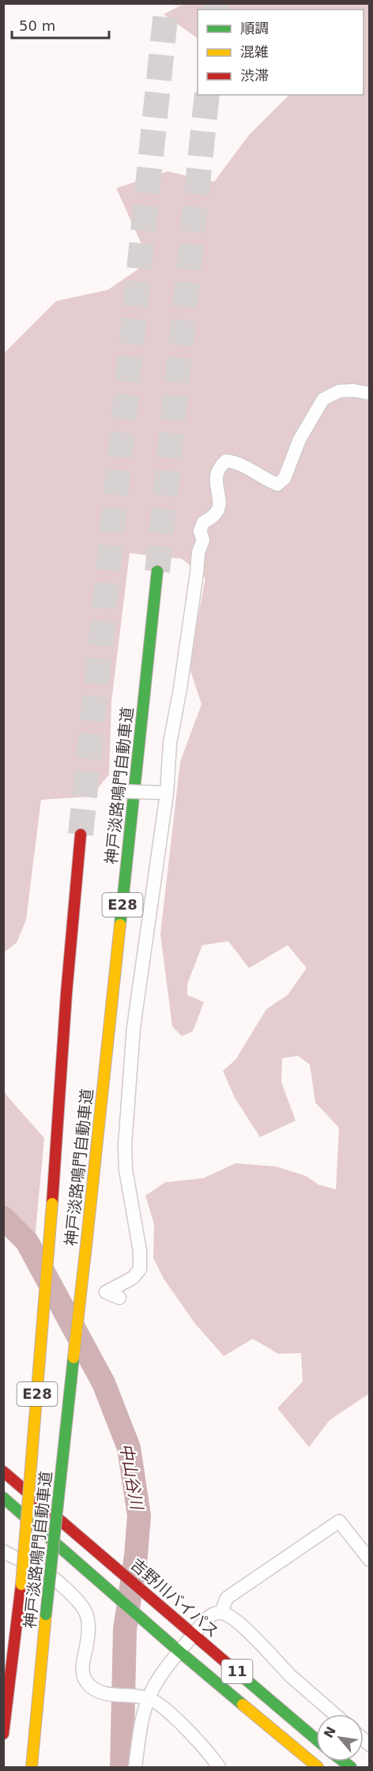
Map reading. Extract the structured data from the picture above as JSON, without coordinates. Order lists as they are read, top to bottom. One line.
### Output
{"streets":{"highway":["神戸淡路鳴門自動車道","E28","吉野川バイパス","11"]},"water":["中山谷川"],"legend":["順調","混雑","渋滞"],"scale_bar":"50 m","north":"top left"}
